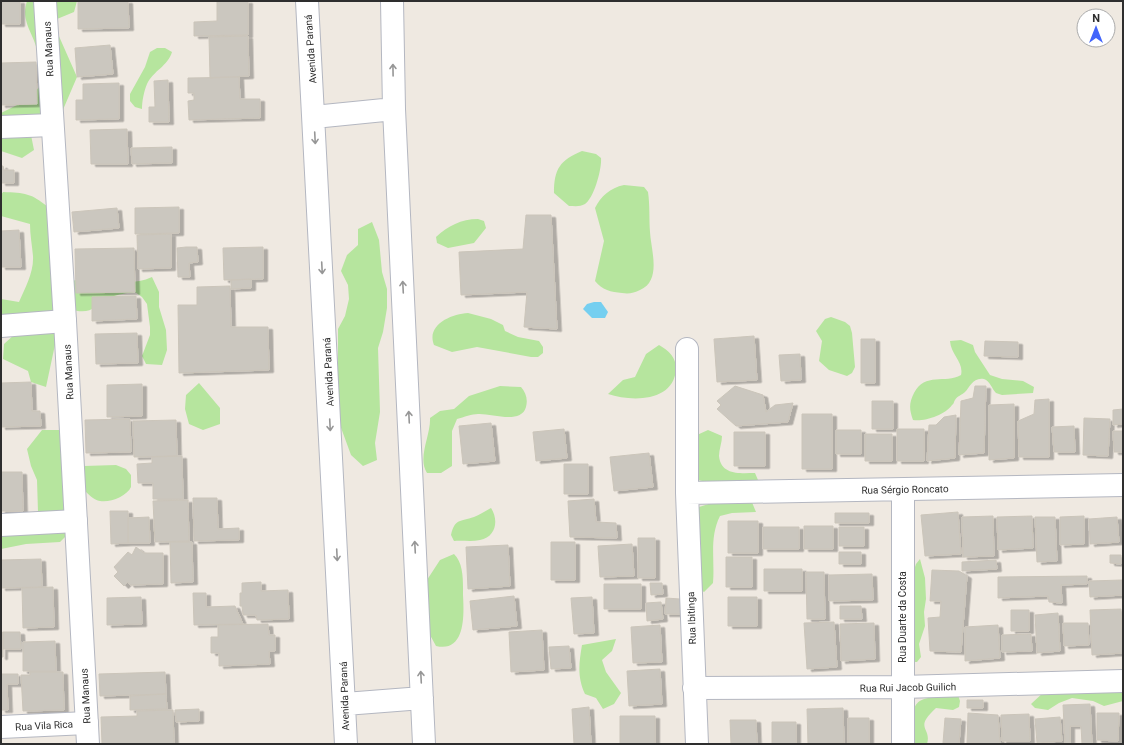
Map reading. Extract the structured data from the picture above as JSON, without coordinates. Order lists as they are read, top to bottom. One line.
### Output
{"streets":{"street":["Rua Manaus","Avenida Paraná","Rua Sérgio Roncato","Rua Duarte da Costa","Rua Ibitinga","Rua Rui Jacob Guilich","Rua Vila Rica"]},"crossings":[["Rua Manaus","Rua Vila Rica"],["Rua Sérgio Roncato","Rua Duarte da Costa"],["Rua Sérgio Roncato","Rua Ibitinga"],["Rua Duarte da Costa","Rua Rui Jacob Guilich"],["Rua Ibitinga","Rua Rui Jacob Guilich"]],"north":"top"}
